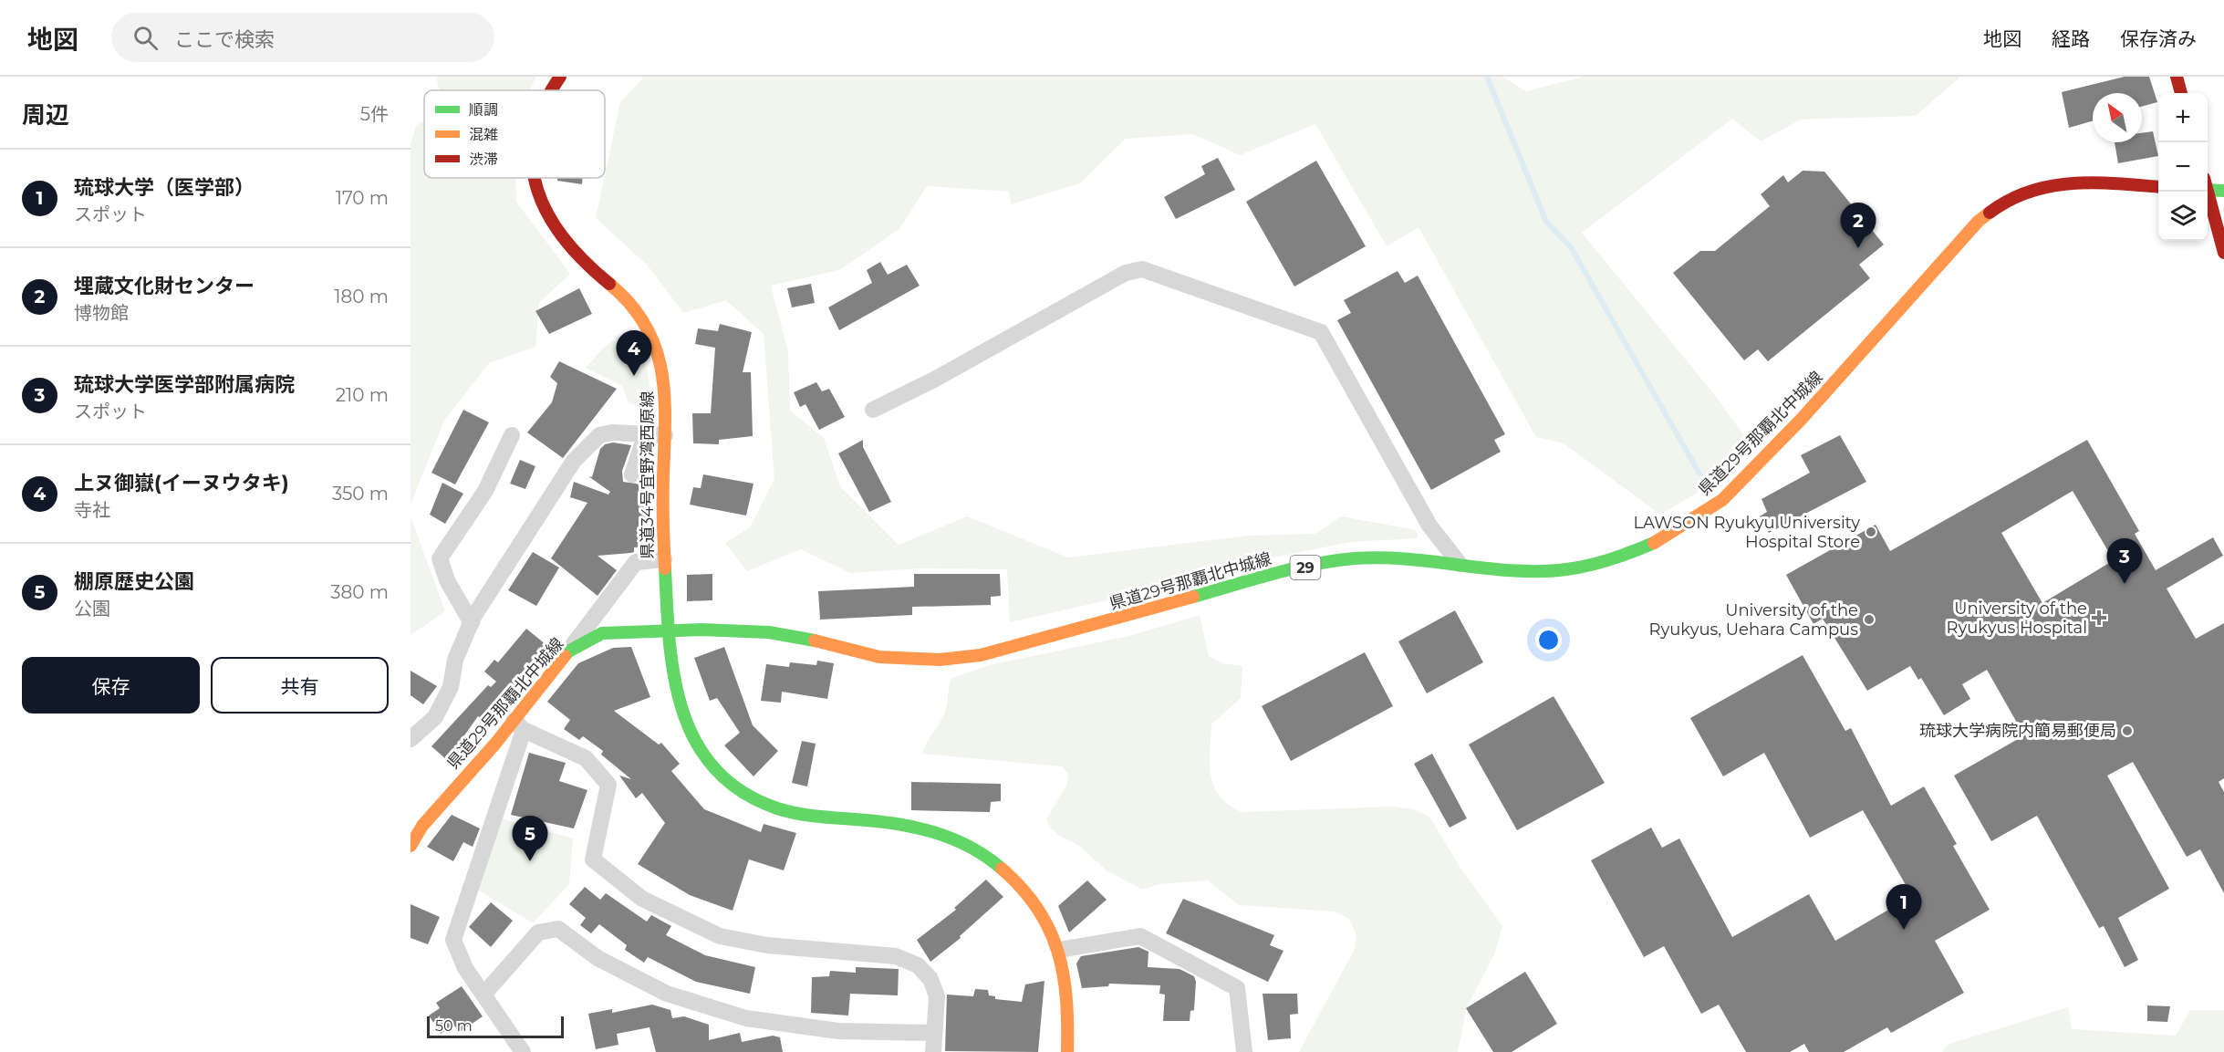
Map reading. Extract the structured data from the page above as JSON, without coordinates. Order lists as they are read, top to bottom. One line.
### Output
{"streets":{"main road":["県道29号那覇北中城線","県道34号宜野湾西原線","29"]},"crossings":[["県道29号那覇北中城線","県道34号宜野湾西原線"]],"places":{"other":["LAWSON Ryukyu University Hospital Store","University of the Ryukyus, Uehara Campus","琉球大学病院内簡易郵便局"],"health":["University of the Ryukyus Hospital"]},"legend":["順調","混雑","渋滞"],"scale_bar":"50 m","north":"top left","page":{"header":"地図","search":"ここで検索","nav":["地図","経路","保存済み"],"heading":["周辺","5件"],"map_buttons":["+","−"],"list":[{"mark":"1","name":"琉球大学（医学部）","note":"スポット","value":"170 m"},{"mark":"2","name":"埋蔵文化財センター","note":"博物館","value":"180 m"},{"mark":"3","name":"琉球大学医学部附属病院","note":"スポット","value":"210 m"},{"mark":"4","name":"上ヌ御嶽(イーヌウタキ)","note":"寺社","value":"350 m"},{"mark":"5","name":"棚原歴史公園","note":"公園","value":"380 m"}],"pins":["2","4","3","5","1"],"buttons":["保存","共有"],"scale":"50 m"}}
